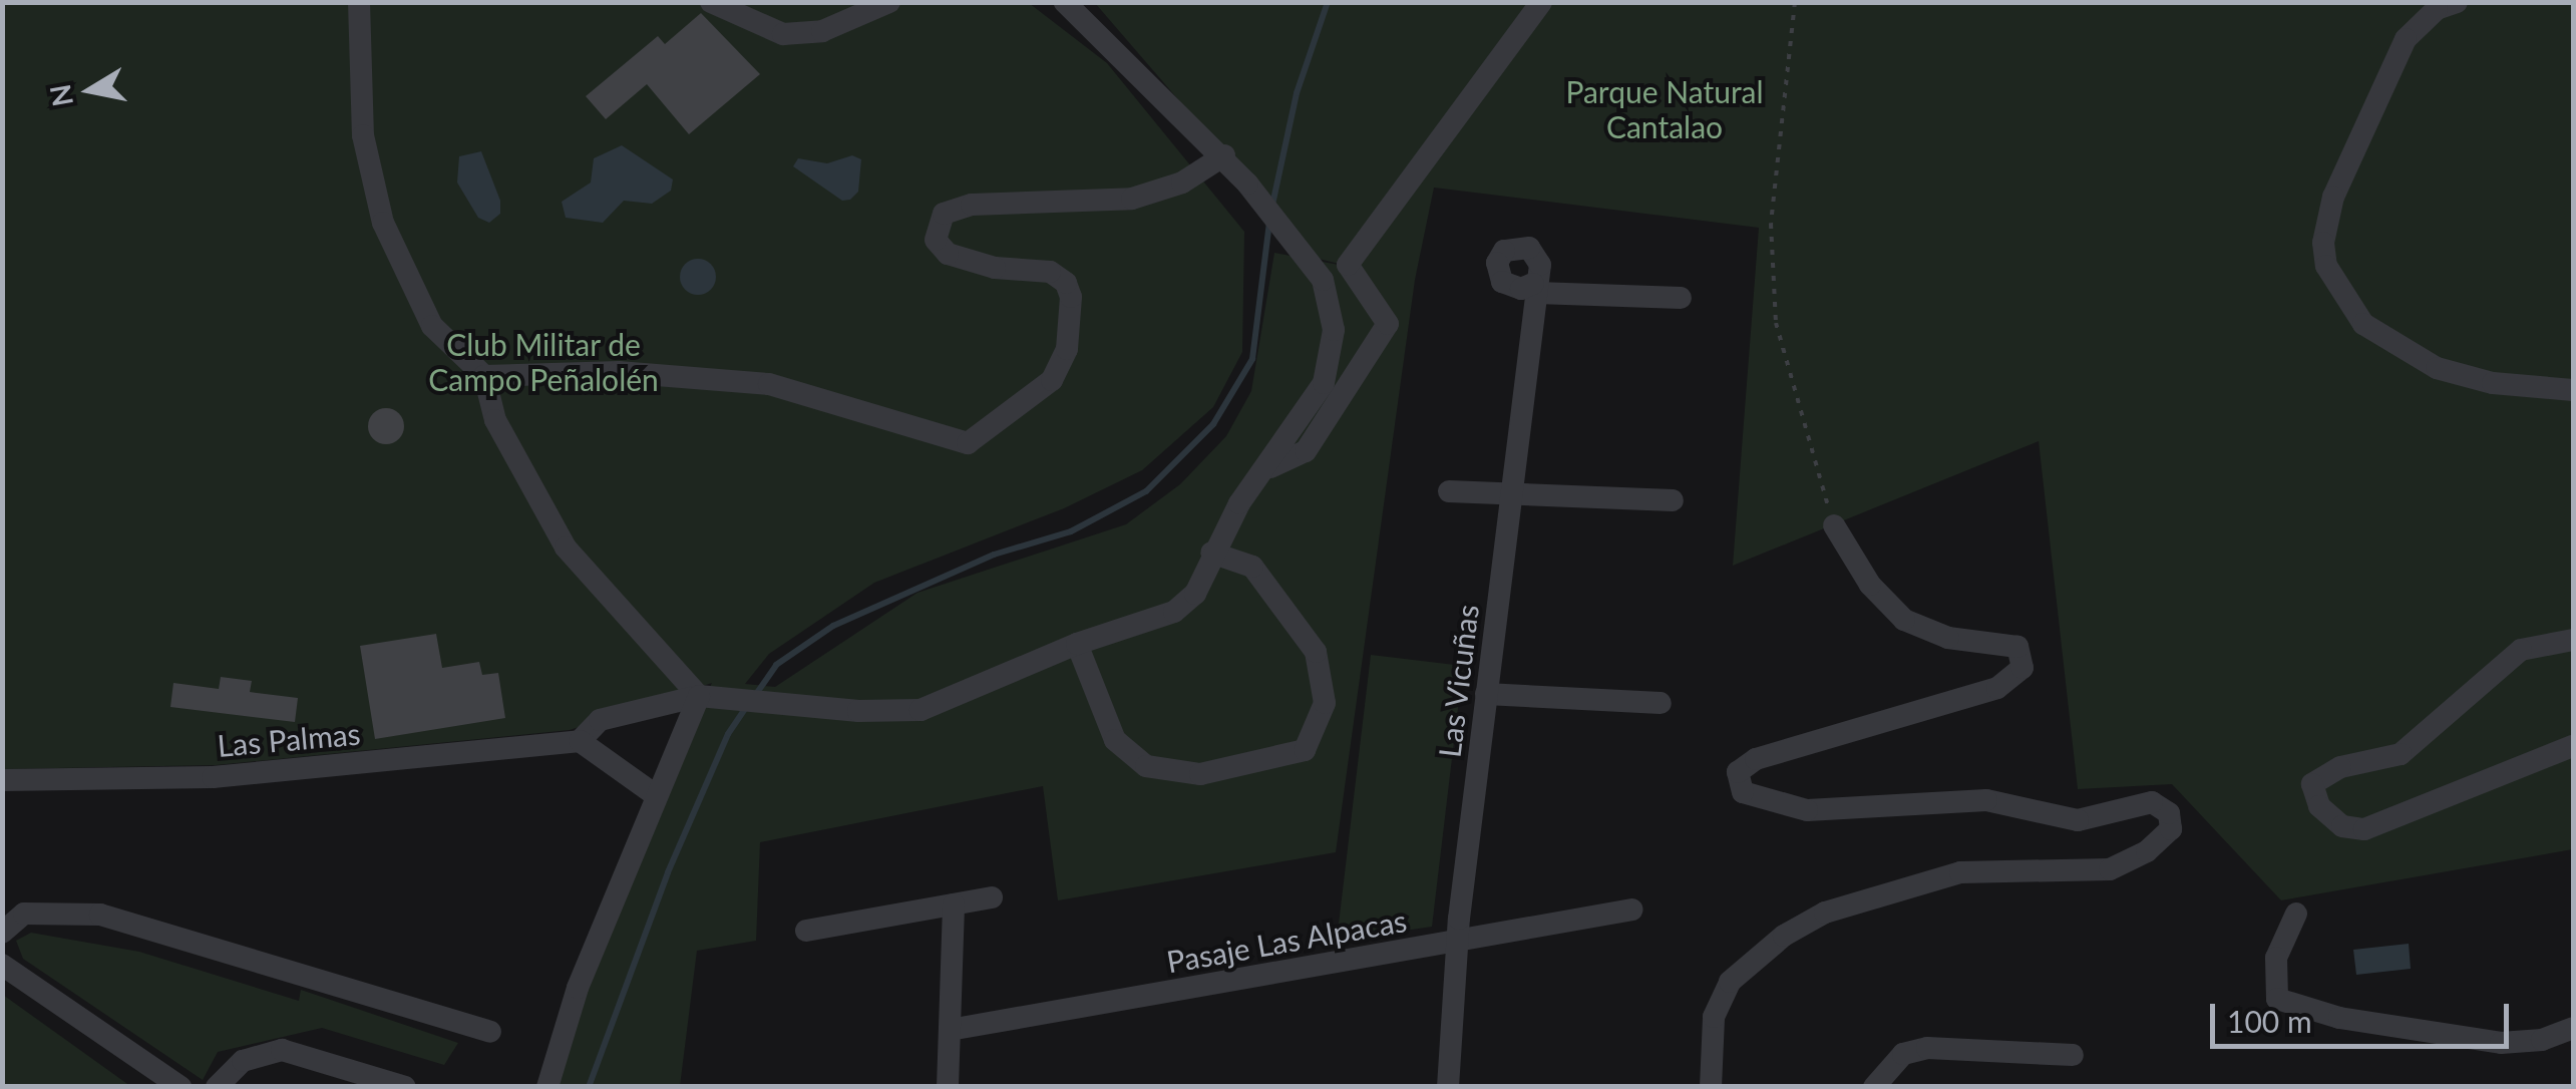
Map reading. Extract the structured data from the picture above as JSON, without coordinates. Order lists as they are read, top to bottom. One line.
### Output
{"streets":{"street":["Las Vicuñas","Las Palmas","Pasaje Las Alpacas"]},"crossings":[["Las Vicuñas","Pasaje Las Alpacas"]],"parks":["Parque Natural Cantalao","Club Militar de Campo Peñalolén"],"scale_bar":"100 m","north":"left"}
